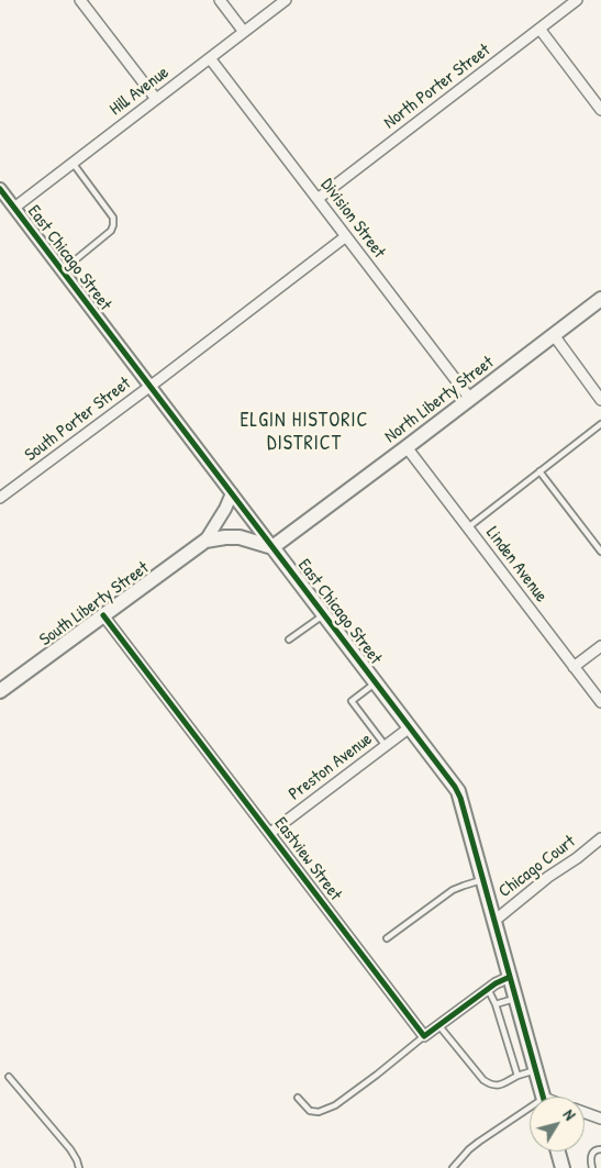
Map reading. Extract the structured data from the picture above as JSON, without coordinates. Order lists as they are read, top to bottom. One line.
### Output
{"streets":{"main road":["East Chicago Street","North Liberty Street","South Liberty Street"],"street":["North Porter Street","Hill Avenue","Division Street","South Porter Street","Linden Avenue","Preston Avenue","Eastview Street","Chicago Court"]},"crossings":[["North Porter Street","Division Street"],["Hill Avenue","Division Street"],["Hill Avenue","East Chicago Street"],["Division Street","North Liberty Street"],["East Chicago Street","North Liberty Street"],["East Chicago Street","South Porter Street"],["East Chicago Street","South Liberty Street"],["East Chicago Street","Preston Avenue"],["East Chicago Street","Chicago Court"],["North Liberty Street","Linden Avenue"],["North Liberty Street","South Liberty Street"],["South Liberty Street","Eastview Street"],["Preston Avenue","Eastview Street"]],"districts":["ELGIN HISTORIC DISTRICT"],"north":"top right"}
